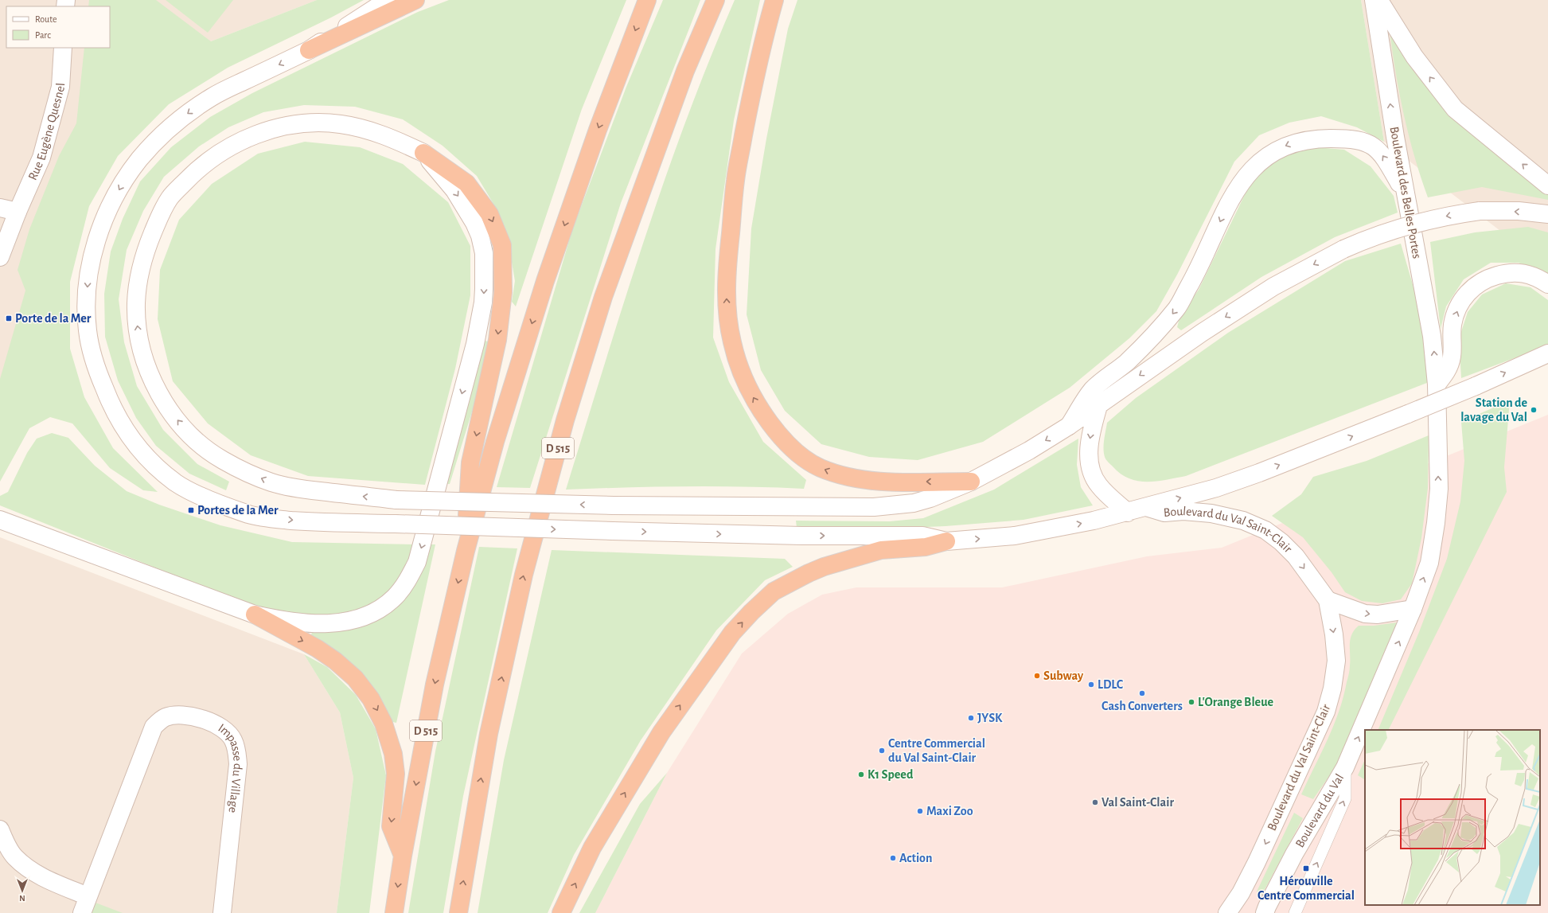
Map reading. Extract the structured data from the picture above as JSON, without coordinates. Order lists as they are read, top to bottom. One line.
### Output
{"streets":{"highway":["D 515"],"main road":["Rue Eugène Quesnel","Boulevard des Belles Portes","Boulevard du Val Saint-Clair","Impasse du Village","Boulevard du Val"]},"one_way":["Boulevard des Belles Portes"],"places":{"transit":["Porte de la Mer","Portes de la Mer","Hérouville Centre Commercial"],"other":["Station de lavage du Val","Subway","LDLC","Cash Converters","L'Orange Bleue","JYSK","Centre Commercial du Val Saint-Clair","K1 Speed","Val Saint-Clair","Maxi Zoo","Action"]},"legend":["Route","Parc"],"north":"bottom"}
